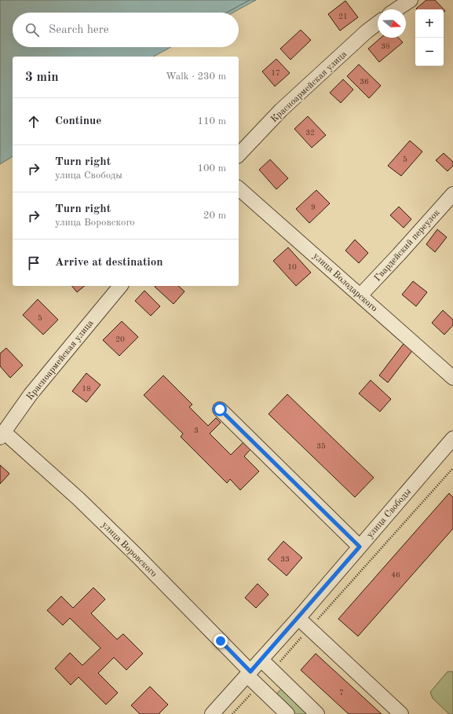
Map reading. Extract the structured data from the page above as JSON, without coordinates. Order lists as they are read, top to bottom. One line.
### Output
{"streets":{"street":["Красноармейская улица","Гвардейский переулок","улица Володарского","улица Свободы","улица Воровского"]},"crossings":[["Красноармейская улица","улица Воровского"],["Гвардейский переулок","улица Володарского"],["улица Свободы","улица Воровского"]],"house_numbers":["21","38","17","36","32","5","9","10","5","20","18","3","35","33","46","7"],"north":"right","page":{"map_buttons":["+","−"],"search":"Search here","heading":["3 min","Walk · 230 m"],"list":[["Continue","110 m"],["Turn right","улица Свободы","100 m"],["Turn right","улица Воровского","20 m"],"Arrive at destination"]}}
